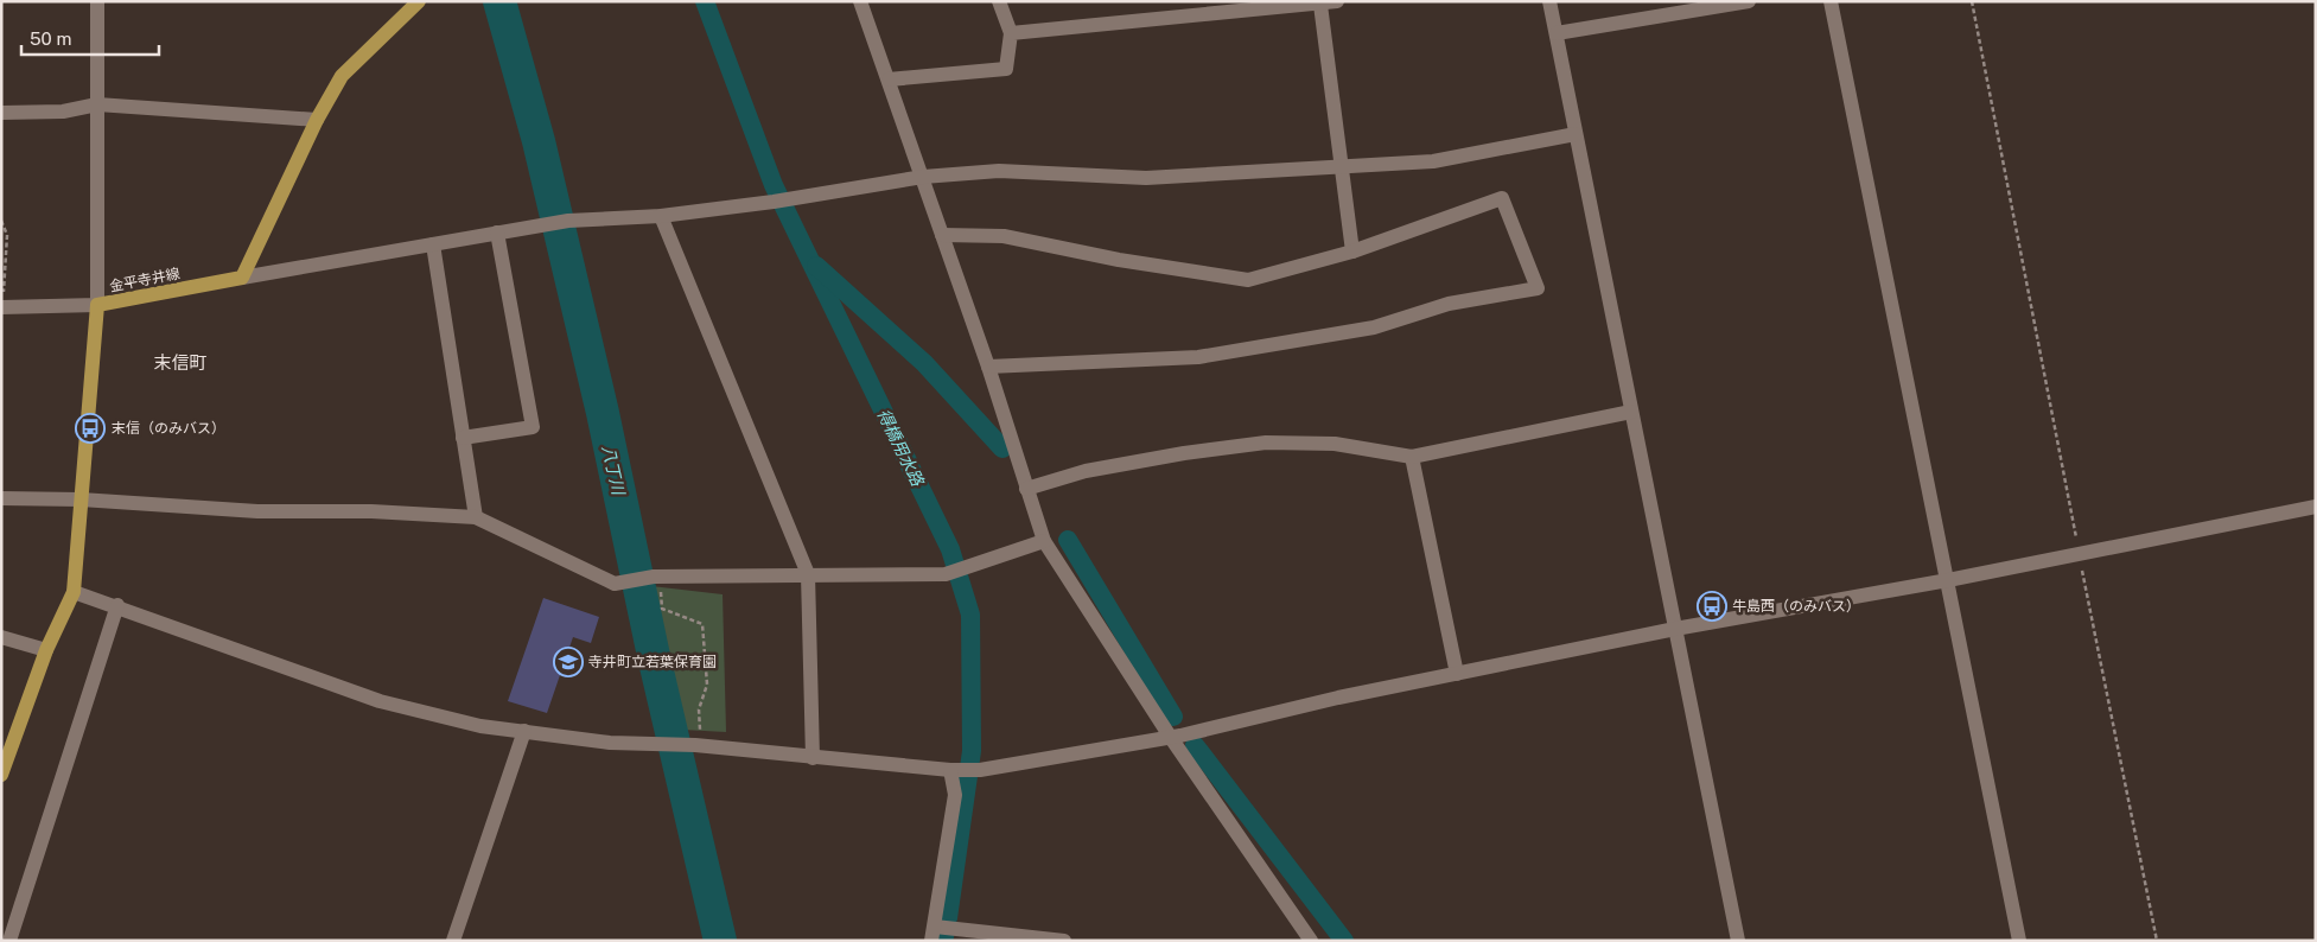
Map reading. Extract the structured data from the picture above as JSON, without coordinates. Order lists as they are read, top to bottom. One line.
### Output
{"streets":{"main road":["金平寺井線"]},"districts":["末信町"],"water":["得橋用水路","八丁川"],"places":{"bus stop":["末信（のみバス）","牛島西（のみバス）"],"school or university":["寺井町立若葉保育園"]},"scale_bar":"50 m"}
